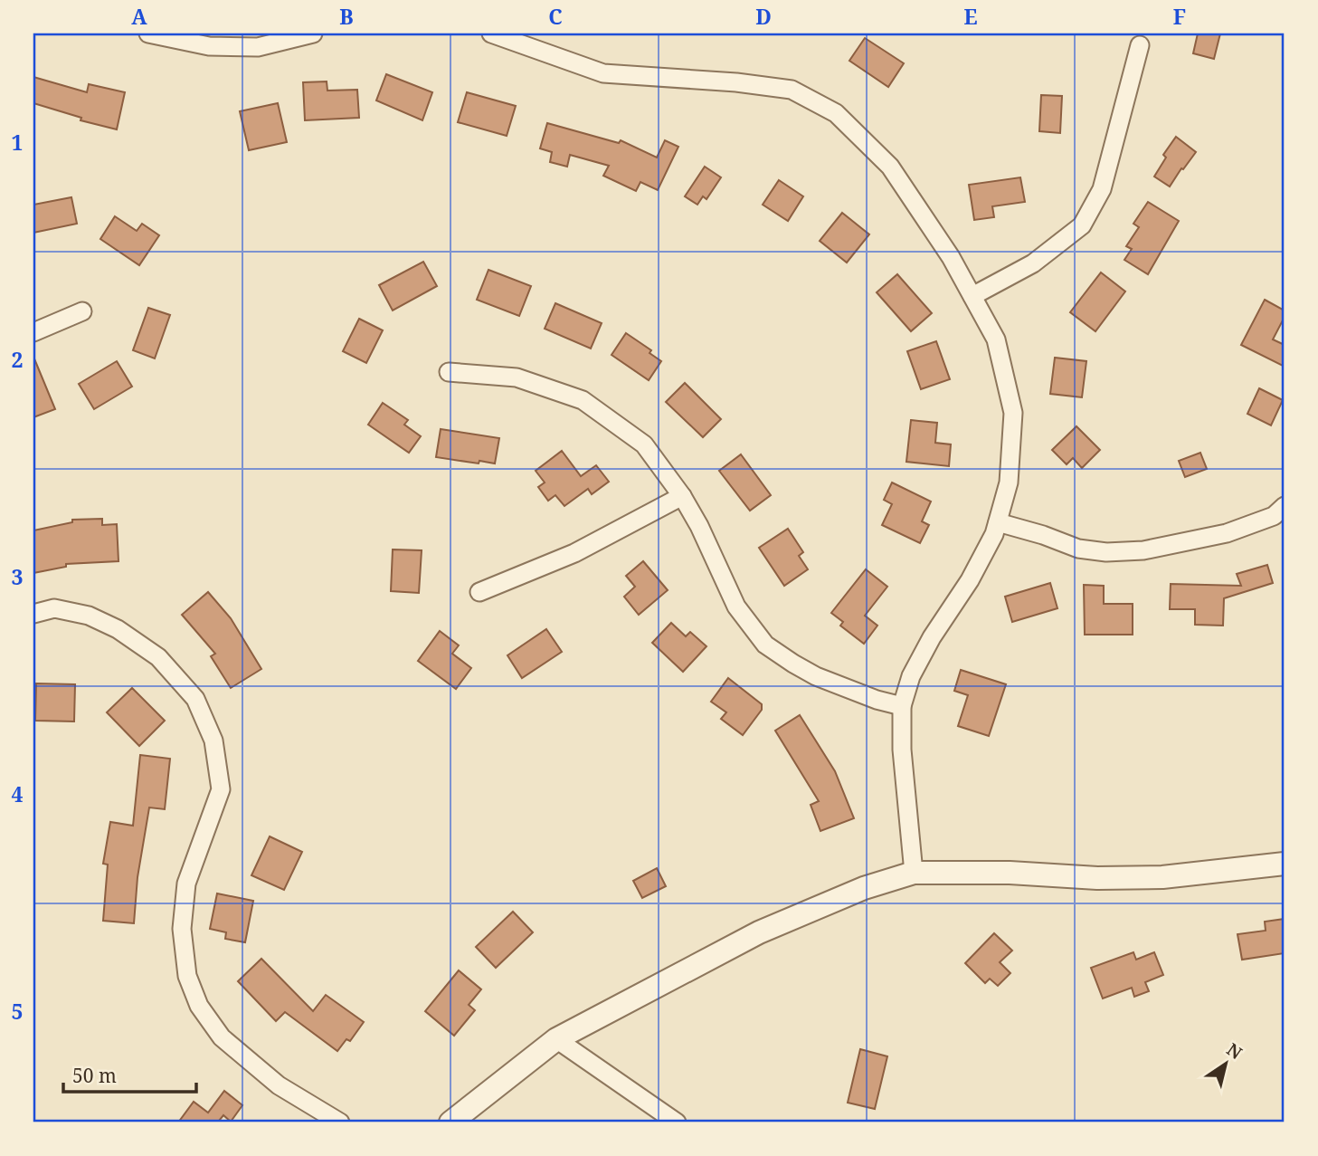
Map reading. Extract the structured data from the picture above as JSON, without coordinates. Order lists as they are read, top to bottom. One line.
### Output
{"scale_bar":"50 m","north":"top right","grid":{"columns":["A","B","C","D","E","F"],"rows":["1","2","3","4","5"]}}
